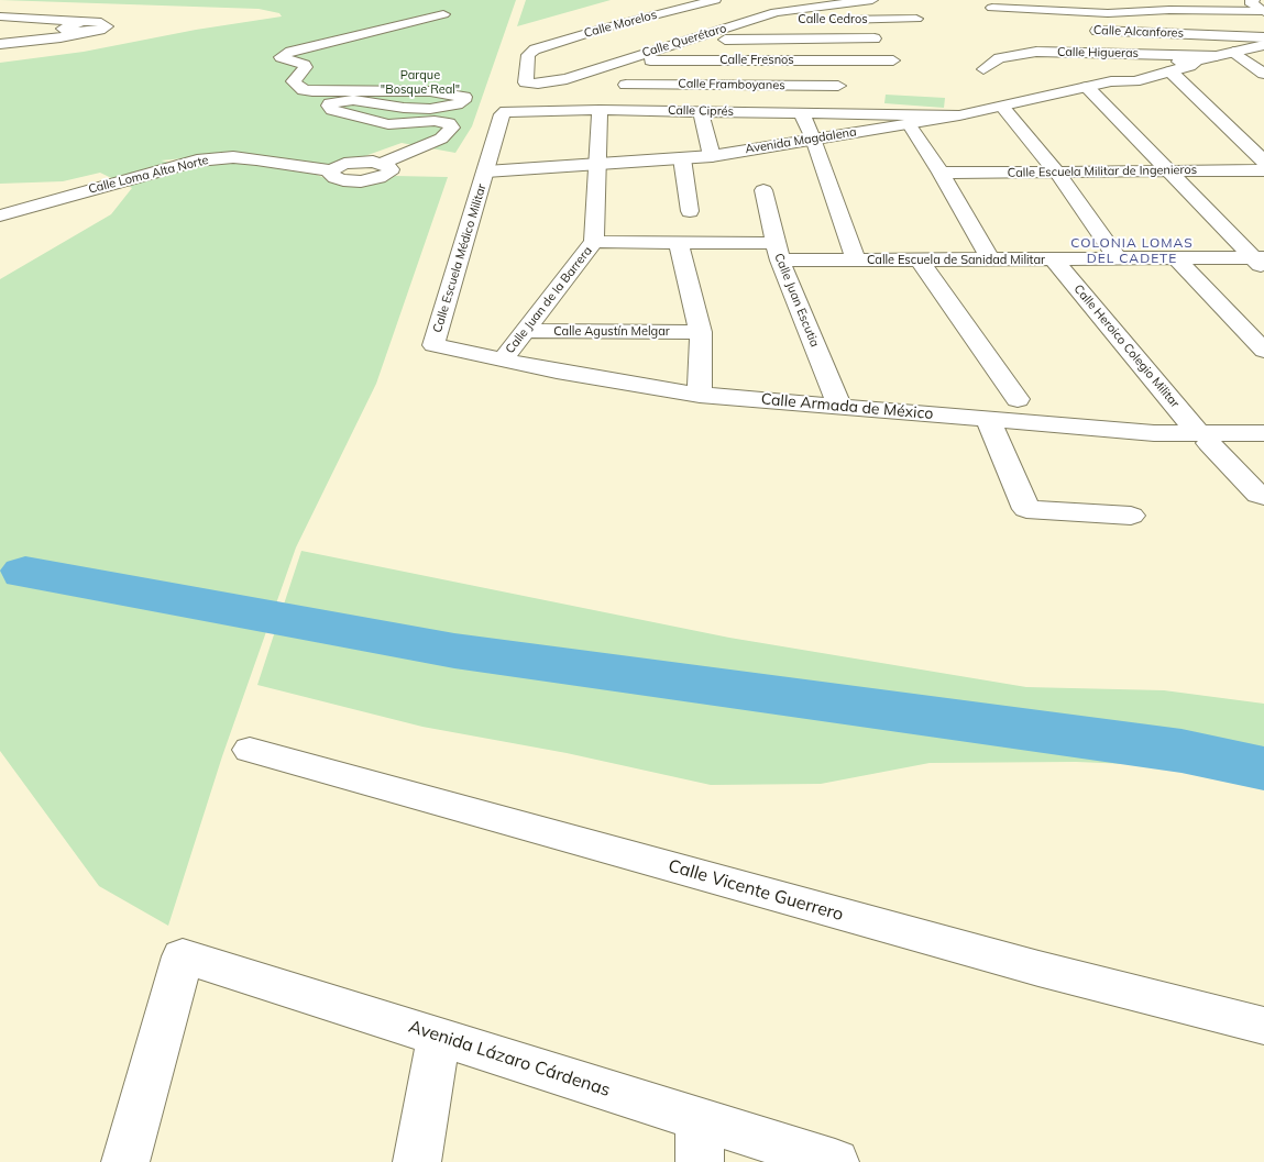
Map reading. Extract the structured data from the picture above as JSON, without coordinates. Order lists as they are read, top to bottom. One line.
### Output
{"streets":{"street":["Calle Cedros","Calle Morelos","Calle Alcanfores","Calle Querétaro","Calle Higueras","Calle Fresnos","Calle Framboyanes","Calle Ciprés","Avenida Magdalena","Calle Escuela Militar de Ingenieros","Calle Loma Alta Norte","Calle Escuela Médico Militar","Calle Escuela de Sanidad Militar","Calle Juan de la Barrera","Calle Juan Escutia","Calle Agustín Melgar","Calle Heroico Colegio Militar","Calle Armada de México","Calle Vicente Guerrero","Avenida Lázaro Cárdenas"]},"crossings":[["Calle Cedros","Calle Querétaro"],["Calle Morelos","Calle Querétaro"],["Calle Querétaro","Calle Fresnos"],["Calle Higueras","Avenida Magdalena"],["Calle Ciprés","Avenida Magdalena"],["Calle Ciprés","Calle Escuela Médico Militar"],["Calle Ciprés","Calle Juan de la Barrera"],["Avenida Magdalena","Calle Escuela Médico Militar"],["Avenida Magdalena","Calle Juan de la Barrera"],["Calle Escuela Médico Militar","Calle Armada de México"],["Calle Escuela de Sanidad Militar","Calle Juan de la Barrera"],["Calle Escuela de Sanidad Militar","Calle Juan Escutia"],["Calle Escuela de Sanidad Militar","Calle Heroico Colegio Militar"],["Calle Juan de la Barrera","Calle Agustín Melgar"],["Calle Juan de la Barrera","Calle Armada de México"],["Calle Juan Escutia","Calle Armada de México"],["Calle Heroico Colegio Militar","Calle Armada de México"]],"districts":["COLONIA LOMAS DEL CADETE"],"parks":["Parque \"Bosque Real\""]}
